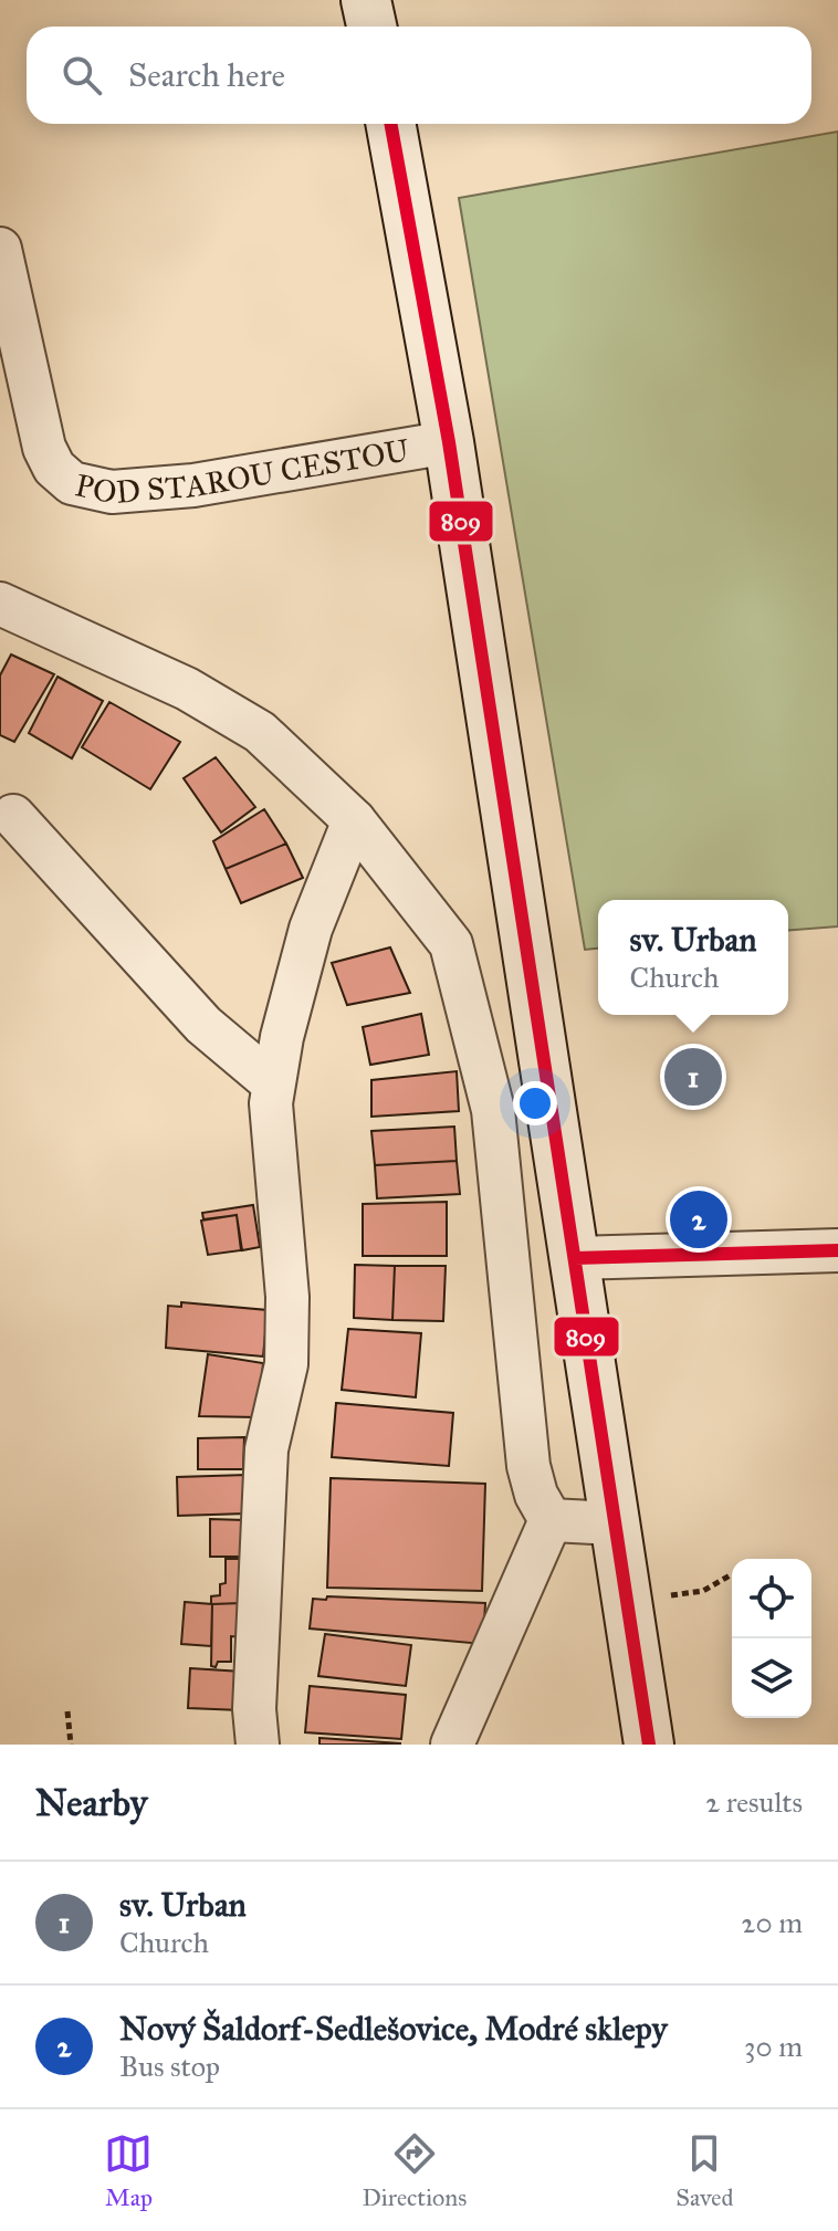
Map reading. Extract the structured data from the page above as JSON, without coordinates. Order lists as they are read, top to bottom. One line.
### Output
{"streets":{"street":["POD STAROU CESTOU"]},"lines":["transit line 809"],"page":{"search":"Search here","popup":["sv. Urban","Church"],"pins":["1","2"],"heading":["Nearby","2 results"],"list":[{"mark":"1","name":"sv. Urban","note":"Church","value":"20 m"},{"mark":"2","name":"Nový Šaldorf-Sedlešovice, Modré sklepy","note":"Bus stop","value":"30 m"}],"nav":["Map","Directions","Saved"]}}
